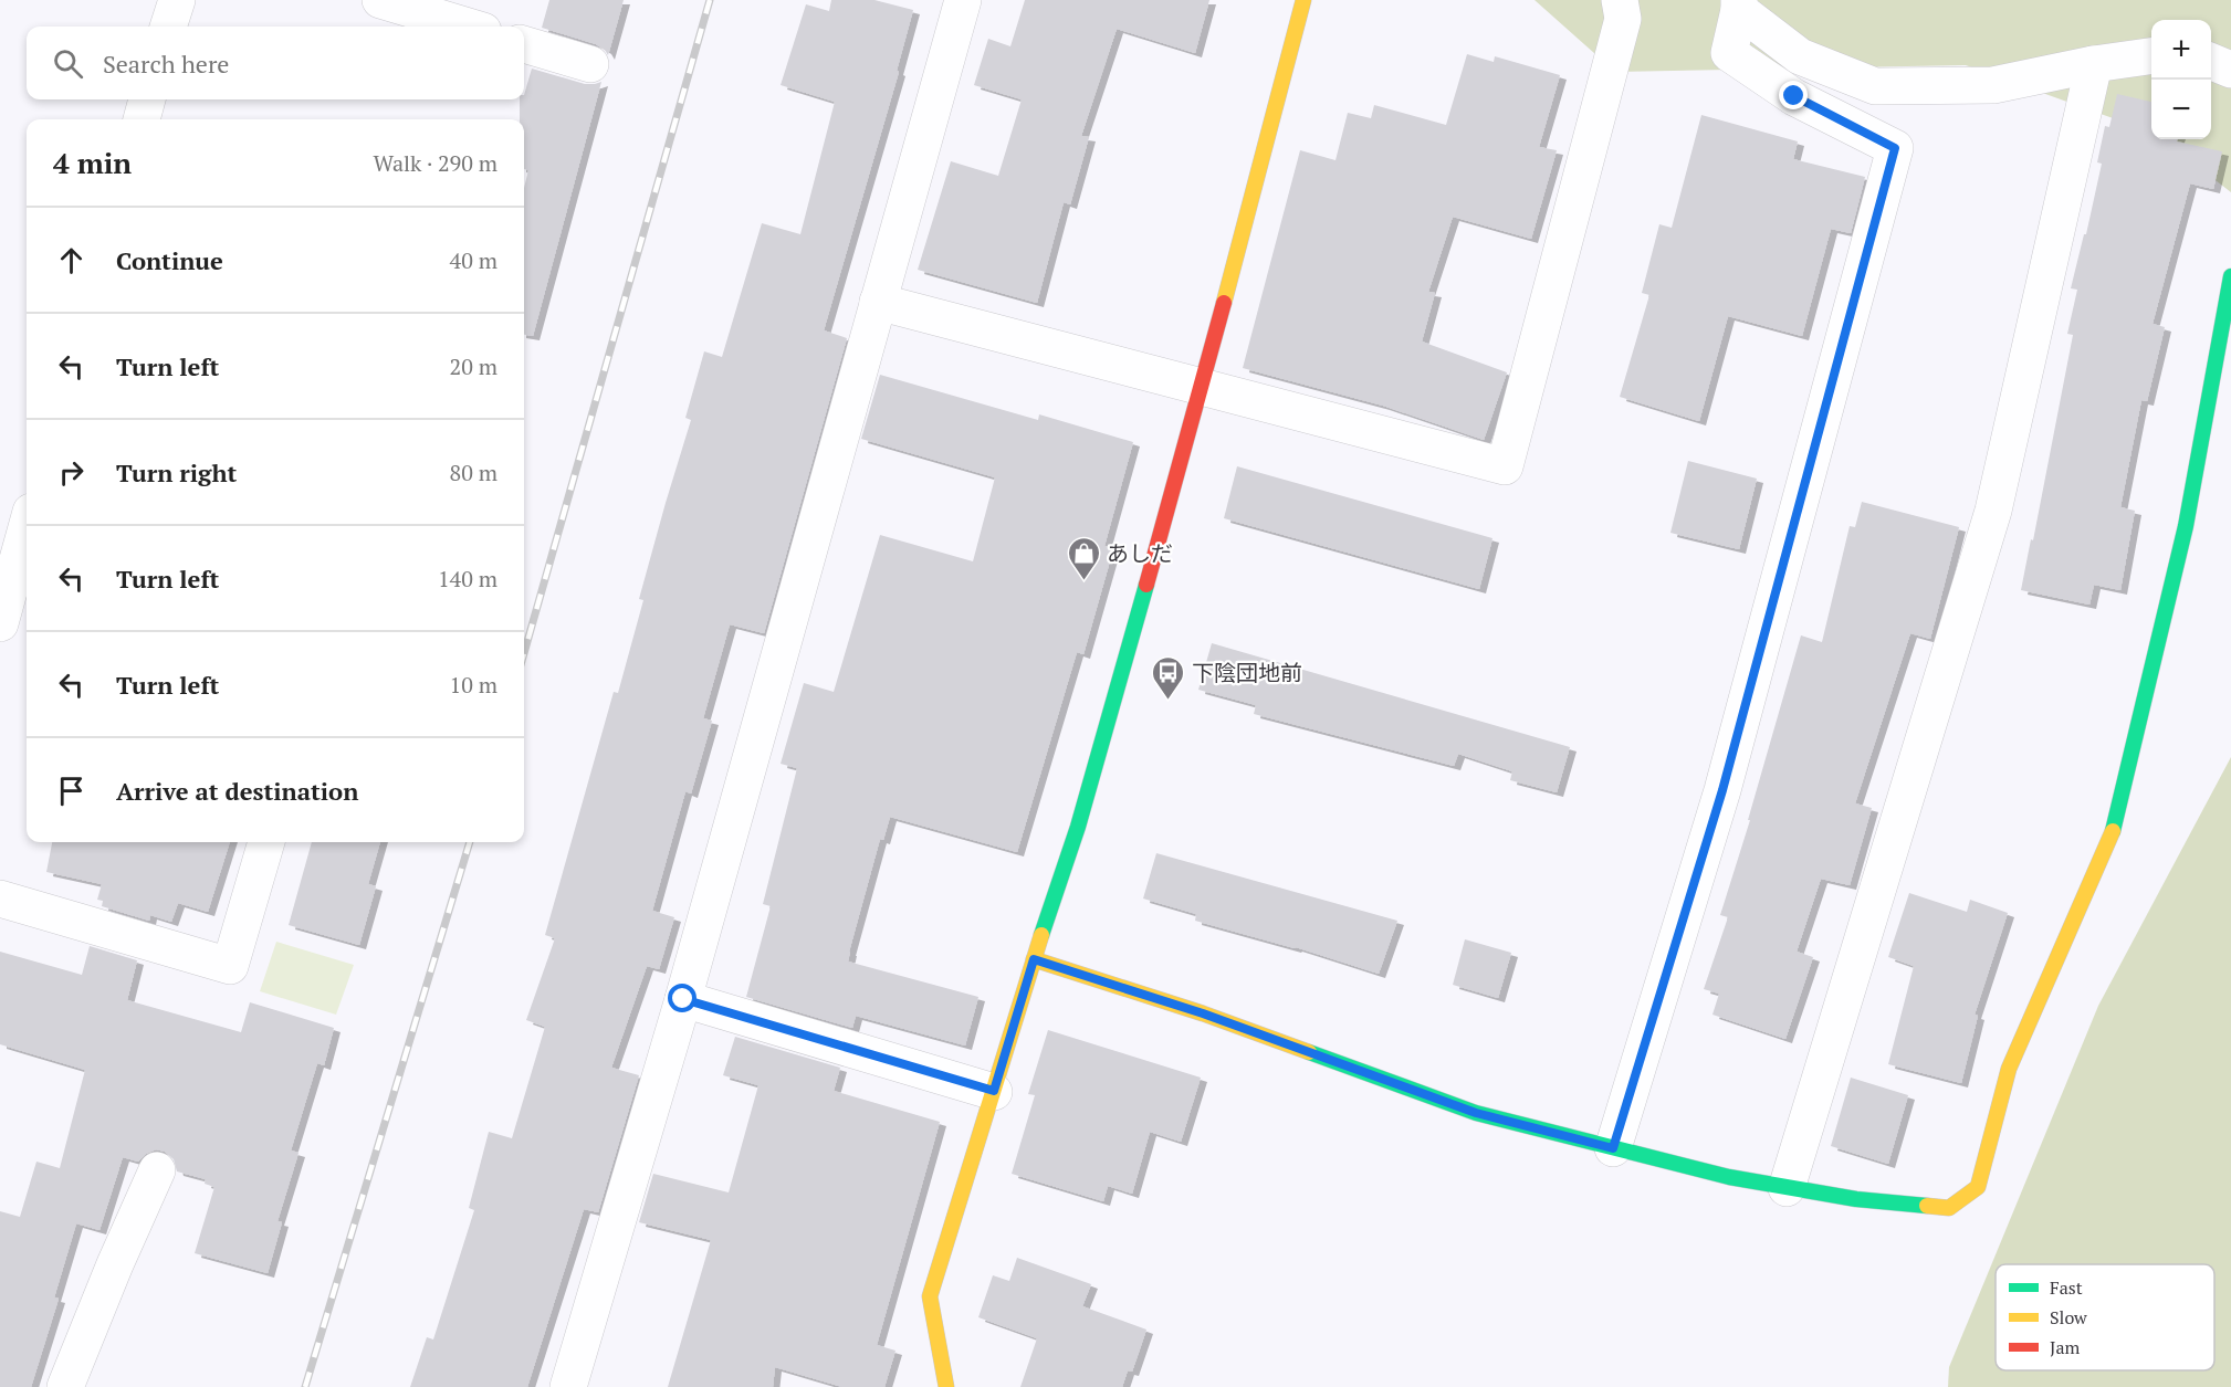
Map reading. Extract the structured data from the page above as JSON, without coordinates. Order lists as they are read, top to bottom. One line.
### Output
{"places":{"shop":["あしだ"],"bus stop":["下陰団地前"]},"legend":["Fast","Slow","Jam"],"page":{"map_buttons":["+","−"],"search":"Search here","heading":["4 min","Walk · 290 m"],"list":[["Continue","40 m"],["Turn left","20 m"],["Turn right","80 m"],["Turn left","140 m"],["Turn left","10 m"],"Arrive at destination"]}}
